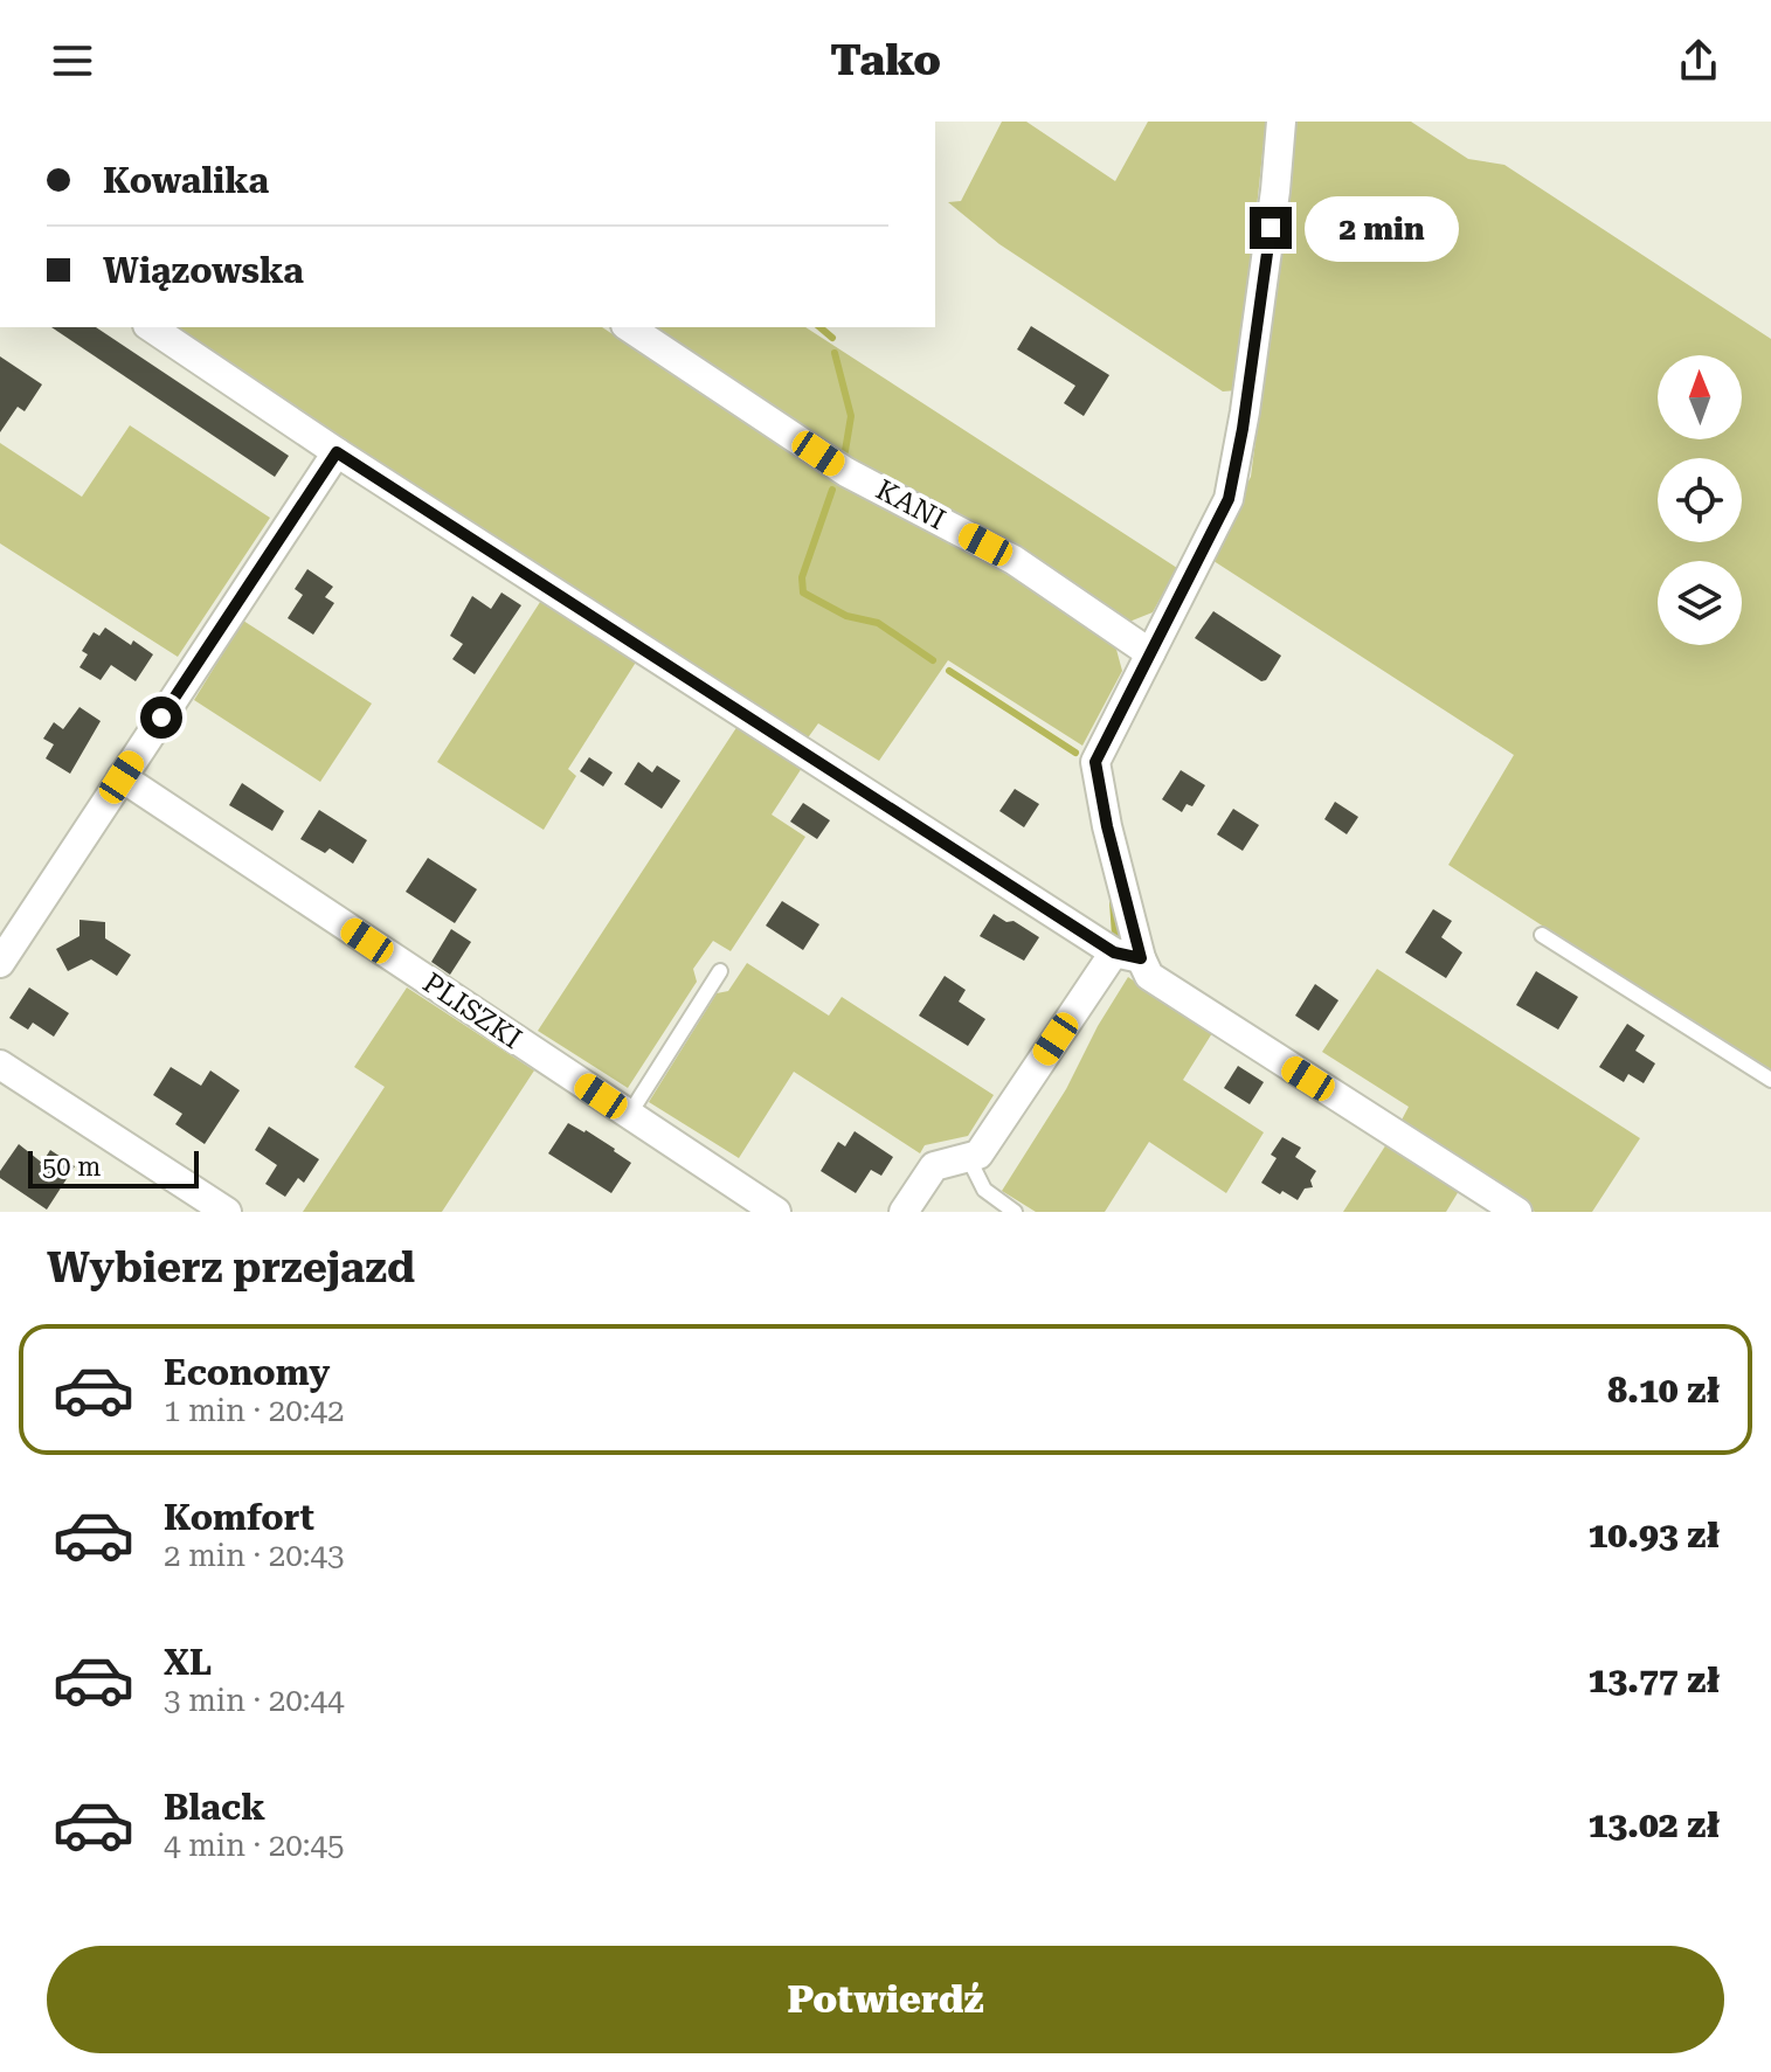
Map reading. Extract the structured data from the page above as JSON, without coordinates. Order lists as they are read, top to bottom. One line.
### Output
{"streets":{"street":["KANI","PLISZKI"]},"scale_bar":"50 m","north":"top","page":{"header":"Tako","banner":["Kowalika","Wiązowska"],"bubble":"2 min","scale":"50 m","heading":"Wybierz przejazd","list":[{"name":"Economy","note":"1 min · 20:42","value":"8.10 zł"},{"name":"Komfort","note":"2 min · 20:43","value":"10.93 zł"},{"name":"XL","note":"3 min · 20:44","value":"13.77 zł"},{"name":"Black","note":"4 min · 20:45","value":"13.02 zł"}],"buttons":"Potwierdź"}}
